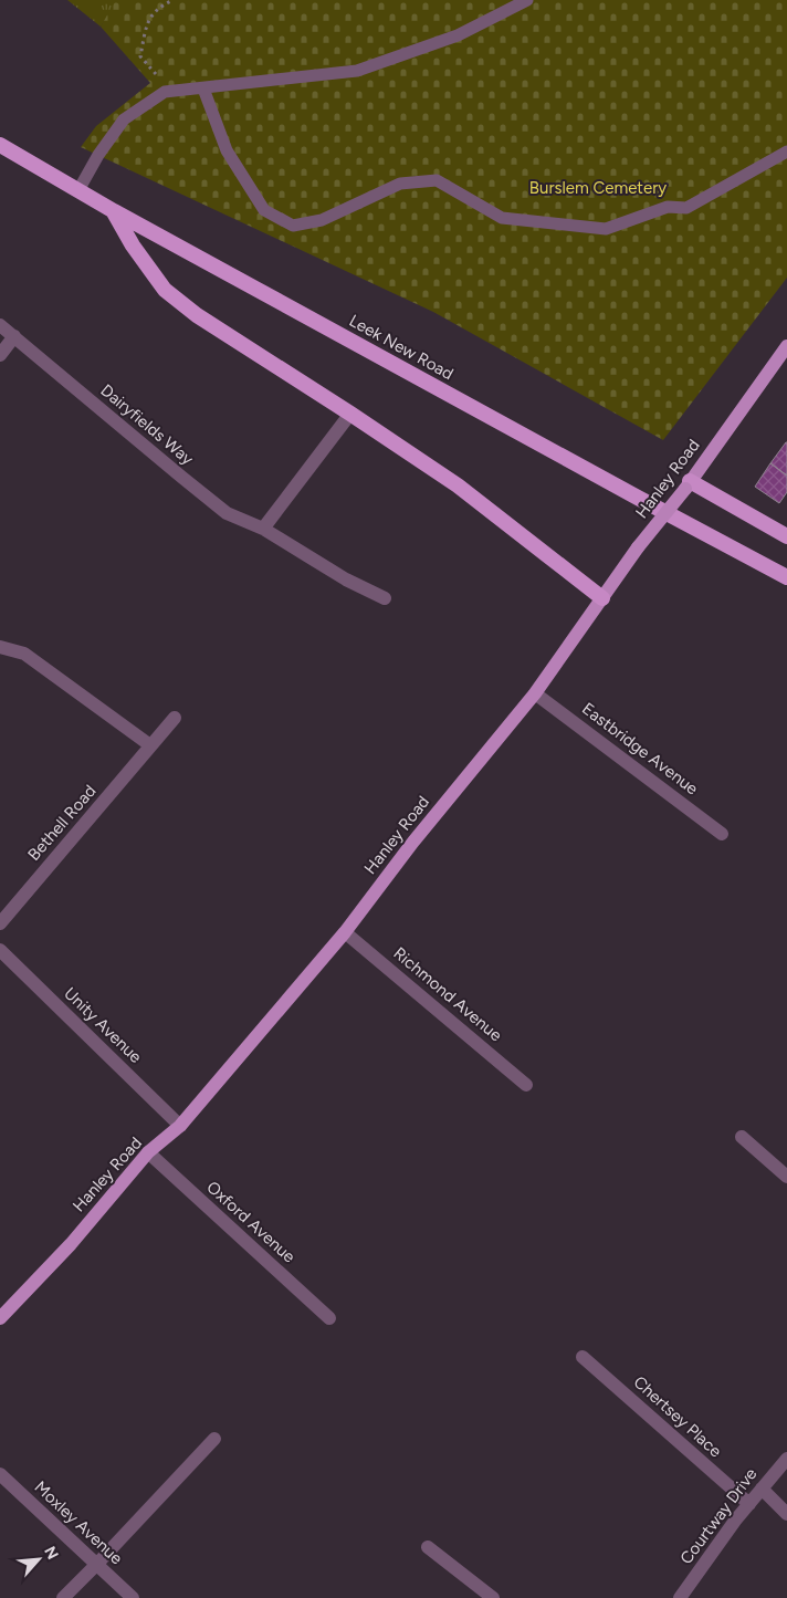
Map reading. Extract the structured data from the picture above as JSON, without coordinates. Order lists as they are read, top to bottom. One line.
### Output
{"streets":{"highway":["Leek New Road"],"main road":["Hanley Road"],"street":["Dairyfields Way","Eastbridge Avenue","Bethell Road","Richmond Avenue","Unity Avenue","Oxford Avenue","Chertsey Place","Courtway Drive","Moxley Avenue"]},"crossings":[["Hanley Road","Eastbridge Avenue"],["Hanley Road","Richmond Avenue"],["Hanley Road","Unity Avenue"],["Hanley Road","Oxford Avenue"],["Chertsey Place","Courtway Drive"]],"parks":["Burslem Cemetery"],"north":"top right"}
